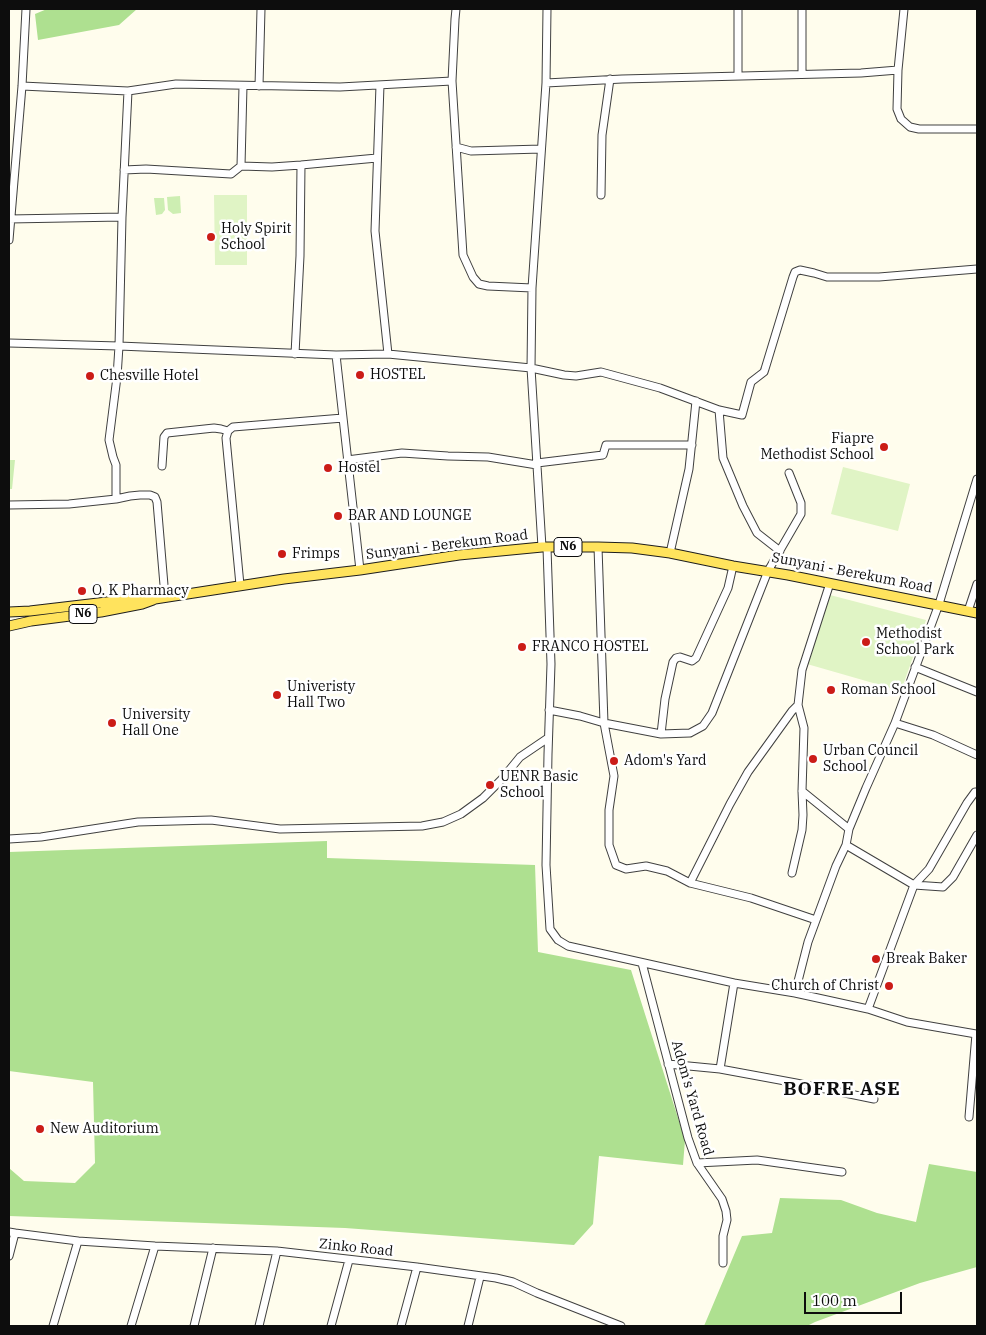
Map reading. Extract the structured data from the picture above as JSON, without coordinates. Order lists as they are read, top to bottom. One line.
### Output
{"streets":{"main road":["Sunyani - Berekum Road","N6"],"street":["Adom's Yard Road","Zinko Road"]},"districts":["BOFRE ASE"],"places":["Holy Spirit School","HOSTEL","Chesville Hotel","Fiapre Methodist School","Hostel","BAR AND LOUNGE","Frimps","O. K Pharmacy","Methodist School Park","FRANCO HOSTEL","Roman School","Univeristy Hall Two","University Hall One","Urban Council School","Adom's Yard","UENR Basic School","Break Baker","Church of Christ","New Auditorium"],"scale_bar":"100 m"}
